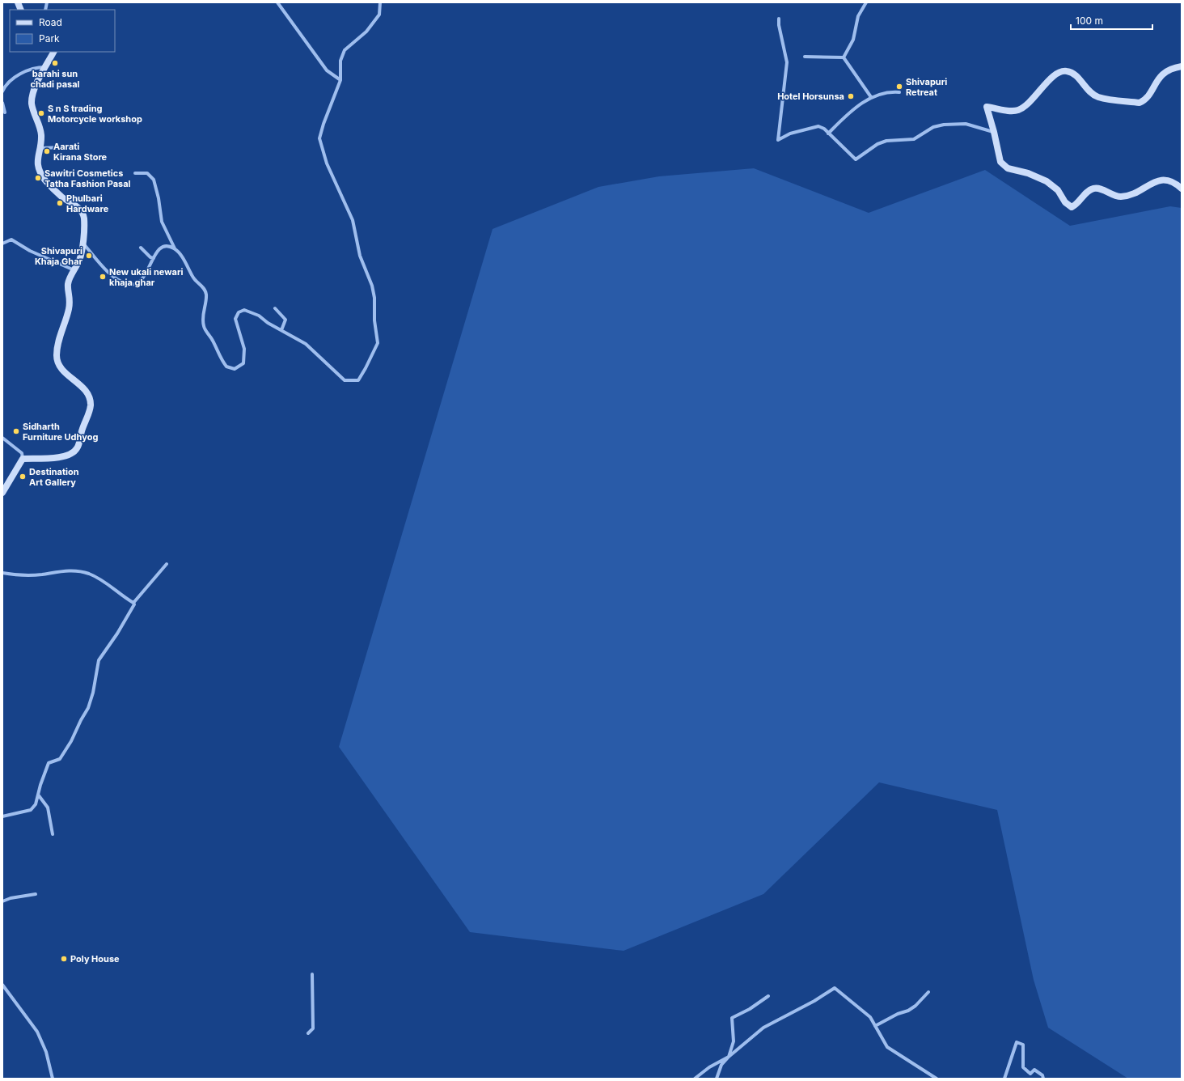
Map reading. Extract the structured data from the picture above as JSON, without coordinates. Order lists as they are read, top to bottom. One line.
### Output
{"places":["barahi sun chadi pasal","Shivapuri Retreat","Hotel Horsunsa","S n S trading Motorcycle workshop","Aarati Kirana Store","Sawitri Cosmetics Tatha Fashion Pasal","Phulbari Hardware","Shivapuri Khaja Ghar","New ukali newari khaja ghar","Sidharth Furniture Udhyog","Destination Art Gallery","Poly House"],"legend":["Road","Park"],"scale_bar":"100 m"}
